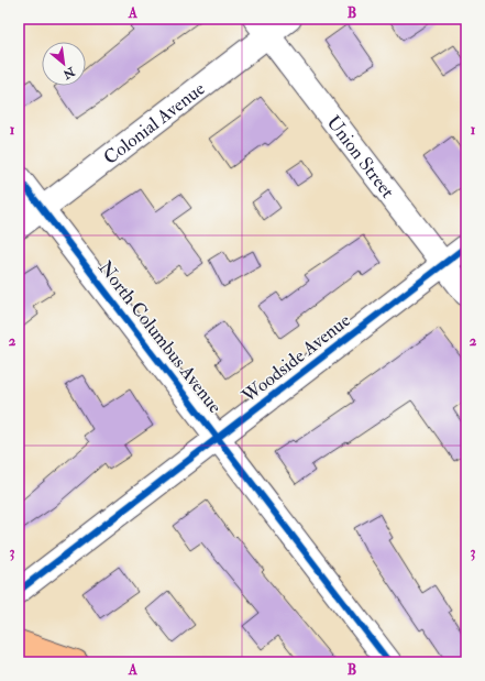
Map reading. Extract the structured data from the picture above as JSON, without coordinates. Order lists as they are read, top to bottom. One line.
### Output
{"streets":{"street":["Colonial Avenue","Union Street","North Columbus Avenue","Woodside Avenue"]},"crossings":[["Colonial Avenue","Union Street"],["Colonial Avenue","North Columbus Avenue"],["Union Street","Woodside Avenue"],["North Columbus Avenue","Woodside Avenue"]],"north":"bottom right","grid":{"columns":["A","B"],"rows":["1","2","3"]}}
